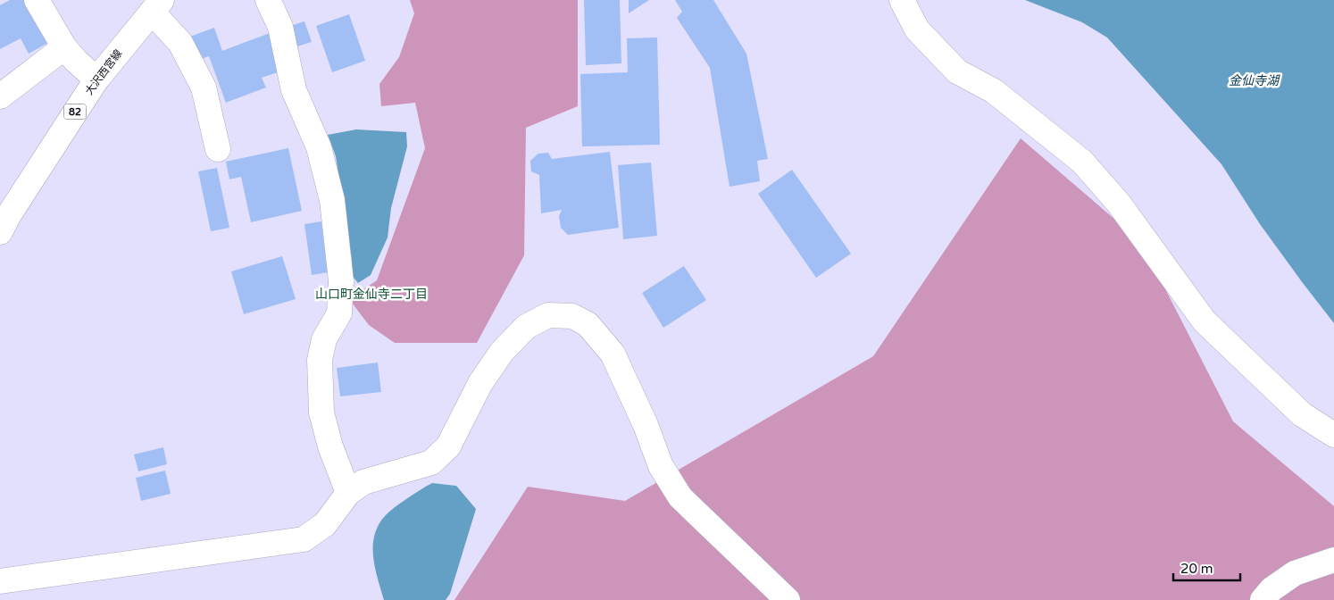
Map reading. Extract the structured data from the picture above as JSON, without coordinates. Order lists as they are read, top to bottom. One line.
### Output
{"streets":{"street":["大沢西宮線","82"]},"districts":["山口町金仙寺二丁目"],"water":["金仙寺湖"],"scale_bar":"20 m"}
